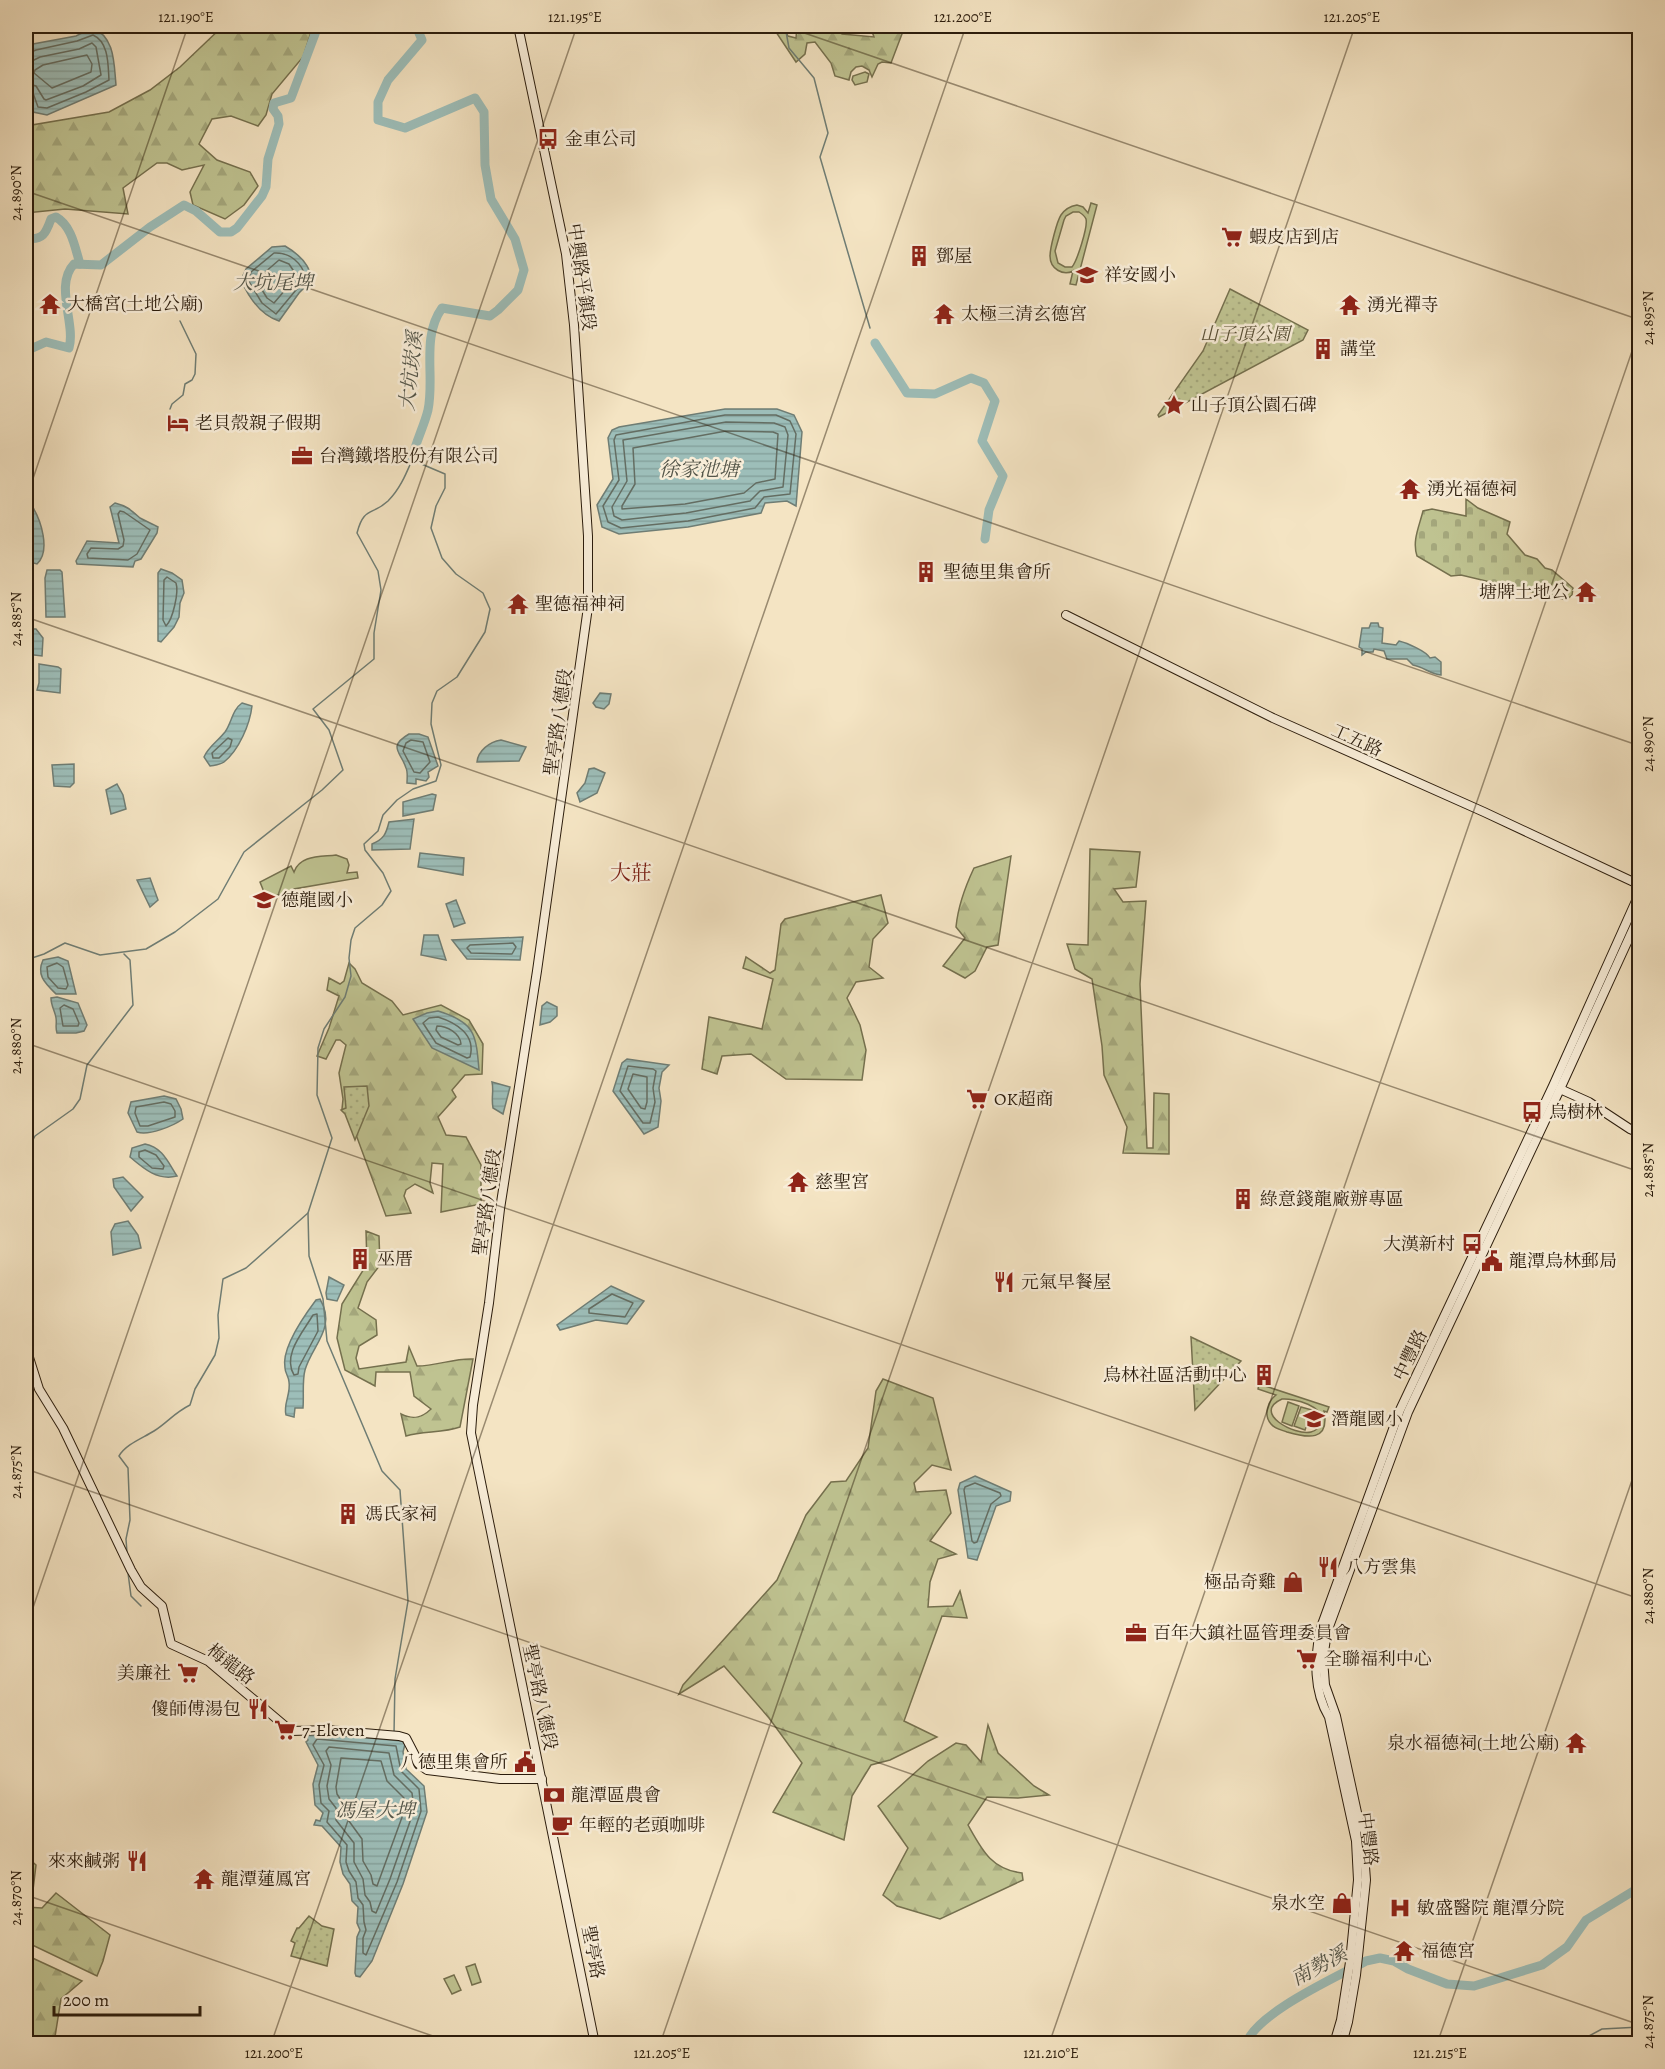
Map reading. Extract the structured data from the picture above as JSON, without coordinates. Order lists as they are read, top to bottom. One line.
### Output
{"streets":{"street":["中興路平鎮段","聖亭路八德段","工五路","中豐路","梅龍路","聖亭路"]},"crossings":[["中興路平鎮段","聖亭路八德段"],["聖亭路八德段","梅龍路"],["聖亭路八德段","聖亭路"]],"districts":["大莊"],"water":["大坑尾埤","大坑崁溪","徐家池塘","馮屋大埤","南勢溪"],"parks":["山子頂公園"],"places":{"bus stop":["金車公司","烏樹林","大漢新村"],"supermarket":["蝦皮店到店","OK超商","全聯福利中心","美廉社","7-Eleven"],"building":["鄧屋","講堂","聖德里集會所","綠意錢龍廠辦專區","巫厝","烏林社區活動中心","馮氏家祠"],"school or university":["祥安國小","德龍國小","潛龍國小"],"temple":["大橋宮(土地公廟)","湧光禪寺","太極三清玄德宮","湧光福德祠","塘牌土地公","聖德福神祠","慈聖宮","泉水福德祠(土地公廟)","龍潭蓮鳳宮","福德宮"],"place":["山子頂公園石碑"],"hotel":["老貝殼親子假期"],"office":["台灣鐵塔股份有限公司","百年大鎮社區管理委員會"],"public building":["龍潭烏林郵局","八德里集會所"],"restaurant":["元氣早餐屋","八方雲集","傻師傅湯包","來來鹹粥"],"shop":["極品奇雞","泉水空"],"bank":["龍潭區農會"],"cafe":["年輕的老頭咖啡"],"hospital":["敏盛醫院 龍潭分院"]},"scale_bar":"200 m","coordinates":["121.190°E","121.195°E","121.200°E","121.205°E","24.890°N","24.895°N","24.885°N","24.880°N","24.875°N","24.870°N","121.210°E","121.215°E"]}
